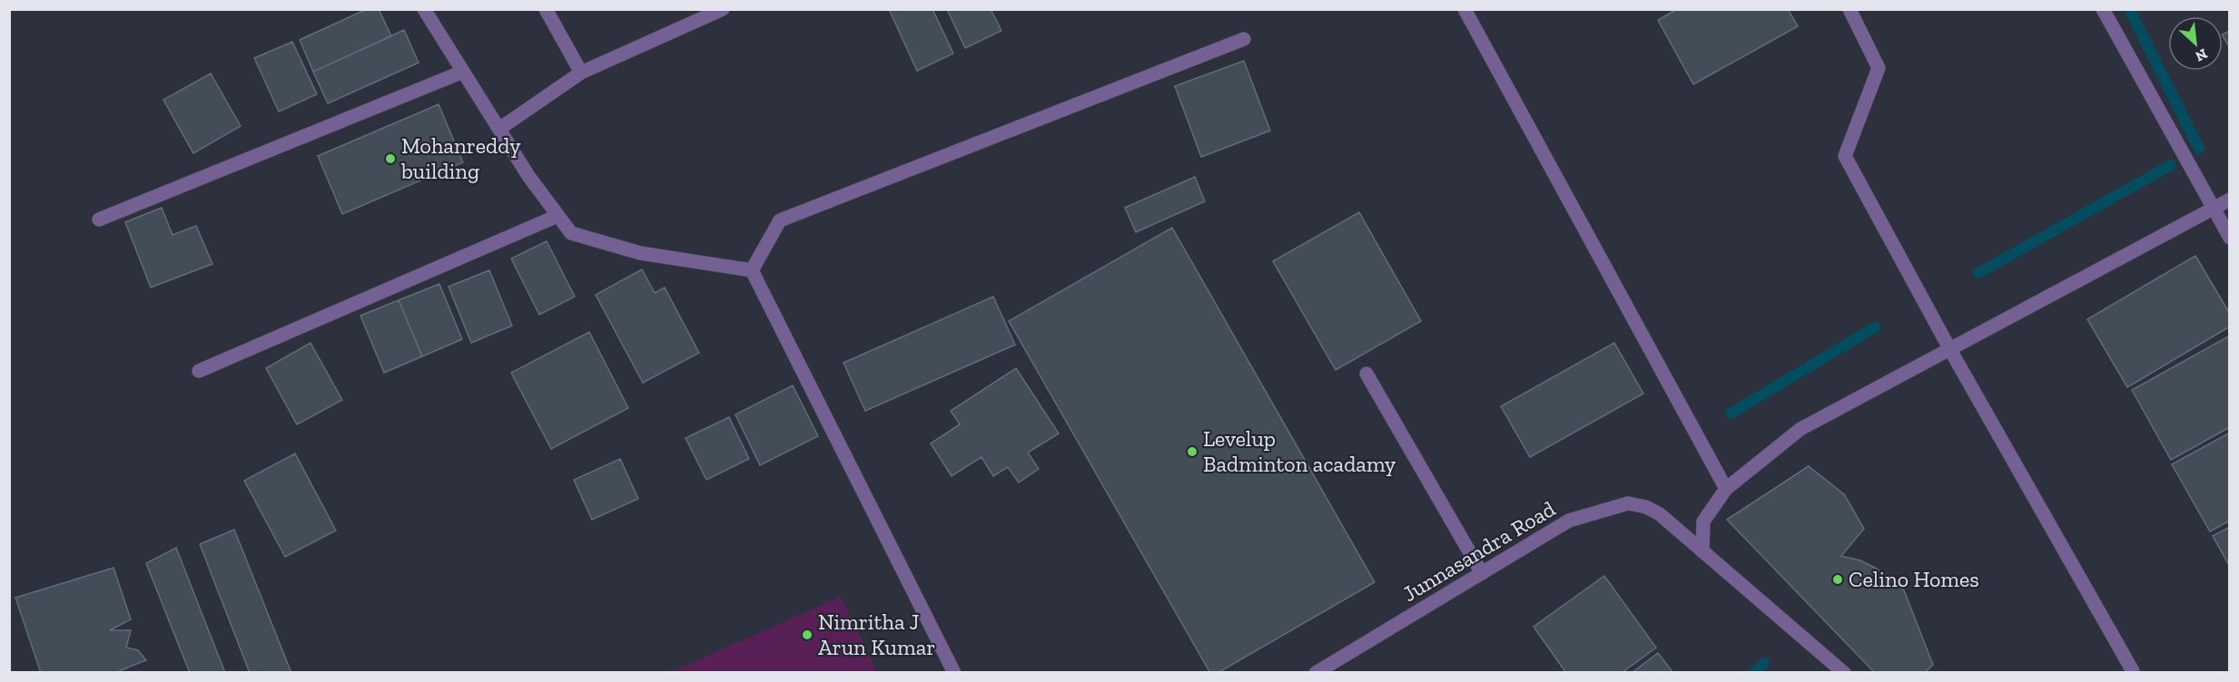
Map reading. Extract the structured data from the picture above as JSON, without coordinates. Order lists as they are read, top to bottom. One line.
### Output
{"streets":{"street":["Junnasandra Road"]},"places":["Mohanreddy building","Levelup Badminton acadamy","Celino Homes","Nimritha J Arun Kumar"],"north":"bottom right"}
